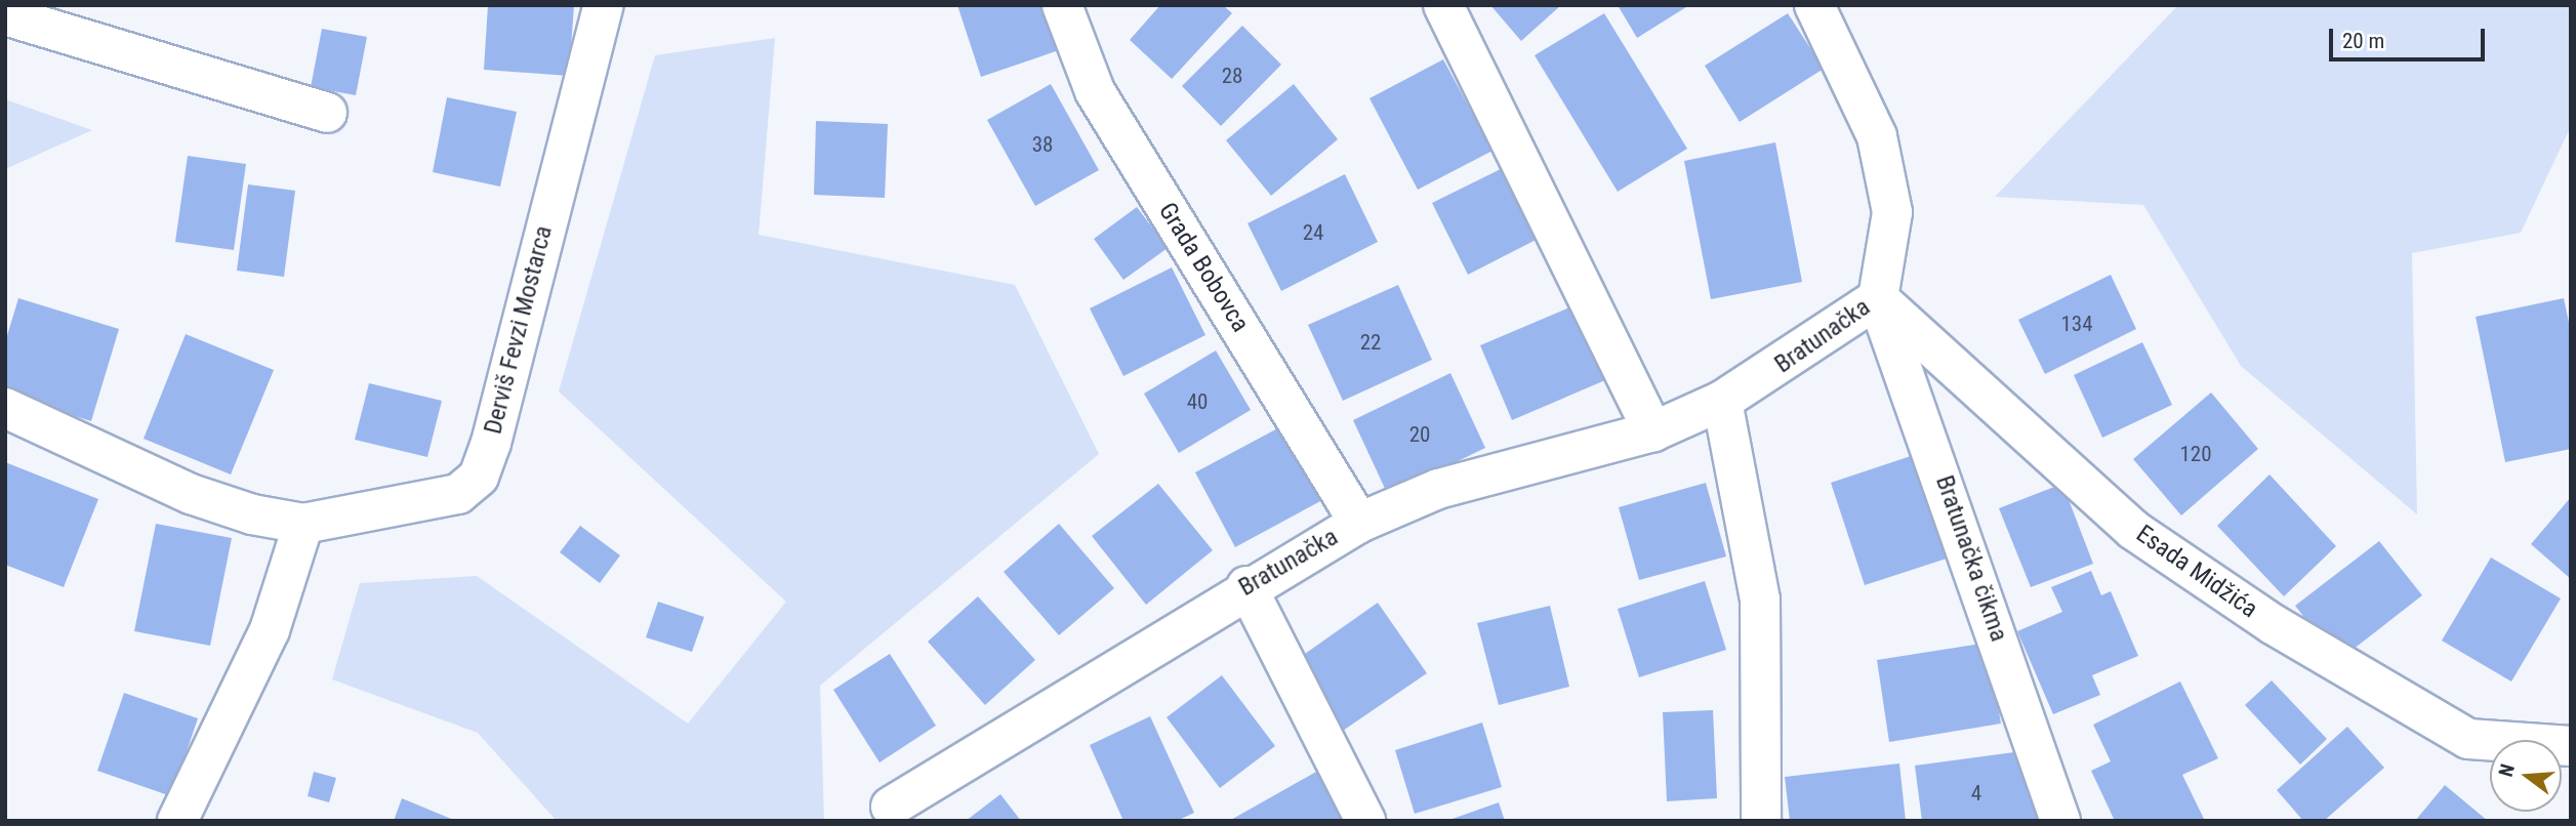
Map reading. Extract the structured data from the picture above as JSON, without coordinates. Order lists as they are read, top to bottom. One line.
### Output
{"streets":{"street":["Grada Bobovca","Derviš Fevzi Mostarca","Bratunačka","Bratunačka čikma","Esada Midžića"]},"crossings":[["Grada Bobovca","Bratunačka"],["Bratunačka","Bratunačka čikma"],["Bratunačka","Esada Midžića"],["Bratunačka čikma","Esada Midžića"]],"house_numbers":["28","38","24","134","22","40","20","120","4"],"scale_bar":"20 m","north":"left"}
